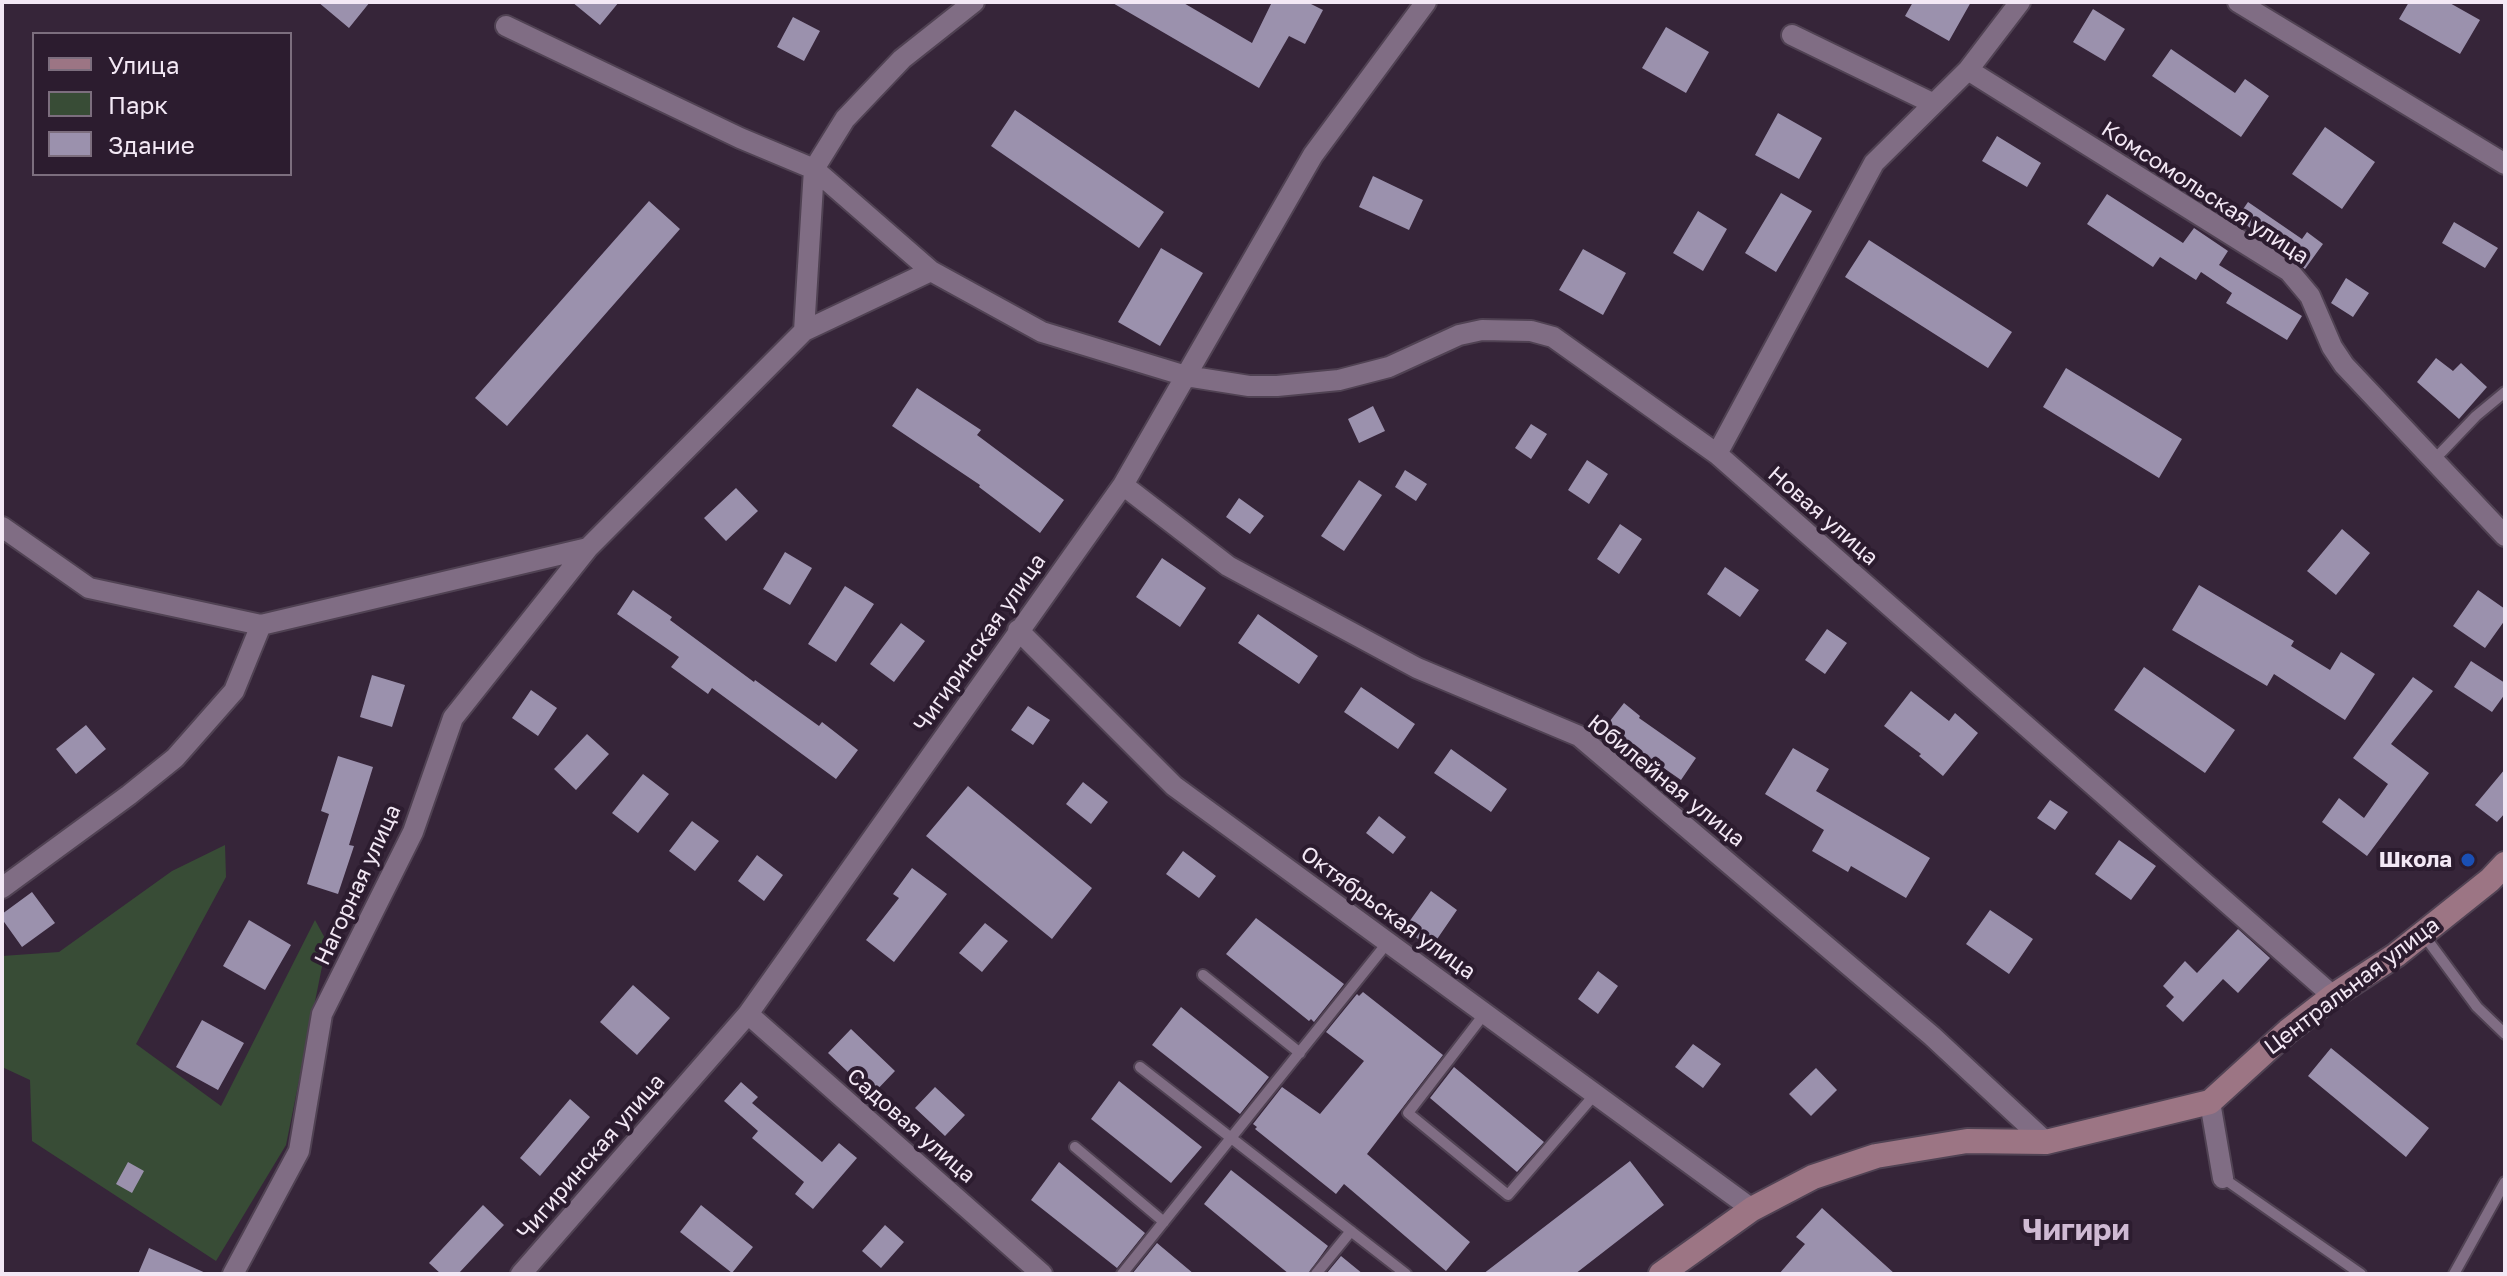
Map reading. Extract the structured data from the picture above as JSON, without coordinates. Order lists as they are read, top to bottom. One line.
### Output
{"streets":{"street":["Комсомольская улица","Новая улица","Чигиринская улица","Юбилейная улица","Нагорная улица","Октябрьская улица","Центральная улица","Садовая улица"]},"crossings":[["Новая улица","Чигиринская улица"],["Новая улица","Нагорная улица"],["Новая улица","Центральная улица"],["Чигиринская улица","Юбилейная улица"],["Чигиринская улица","Октябрьская улица"],["Чигиринская улица","Садовая улица"],["Юбилейная улица","Центральная улица"],["Октябрьская улица","Центральная улица"]],"districts":["Чигири"],"places":["Школа"],"legend":["Улица","Парк","Здание"]}
